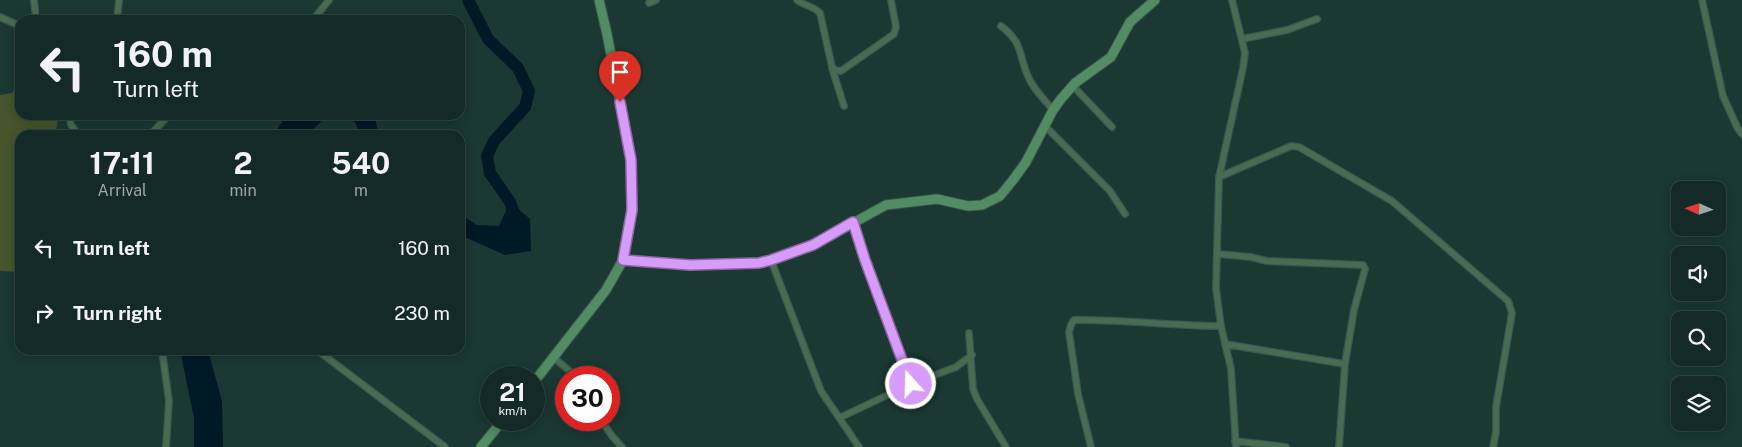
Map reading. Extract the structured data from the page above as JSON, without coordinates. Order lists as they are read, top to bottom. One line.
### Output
{"north":"left","page":{"turn":["160 m","Turn left"],"eta":["17:11","Arrival","2","min","540","m"],"list":[{"name":"Turn left","value":"160 m"},{"name":"Turn right","value":"230 m"}],"speed":"21 km/h","limit":"30"}}
